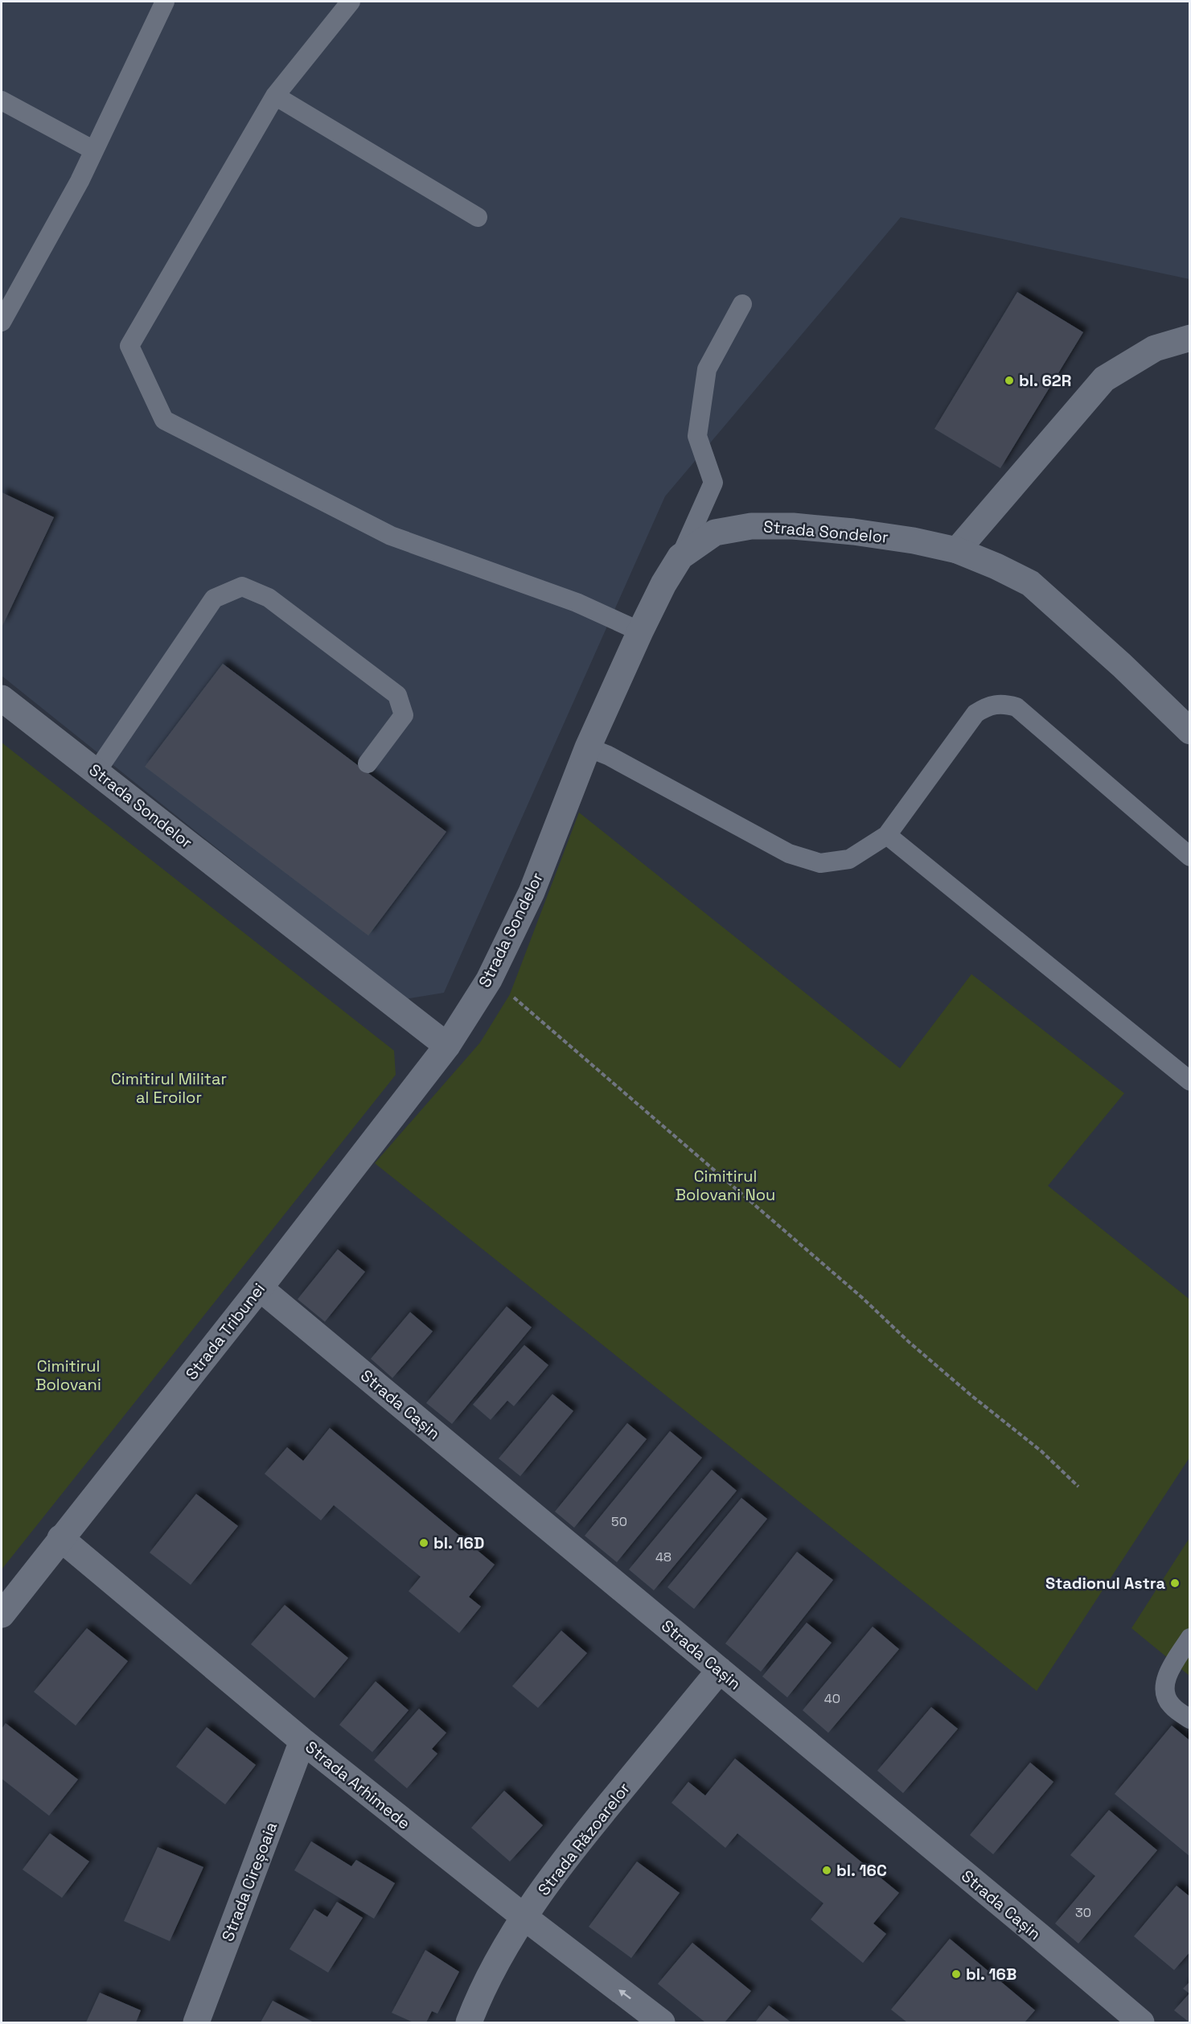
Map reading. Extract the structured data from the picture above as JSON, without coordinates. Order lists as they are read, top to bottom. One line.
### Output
{"streets":{"street":["Strada Sondelor","Strada Tribunei","Strada Cașin","Strada Arhimede","Strada Răzoarelor","Strada Cireșoaia"]},"crossings":[["Strada Sondelor","Strada Tribunei"],["Strada Tribunei","Strada Cașin"],["Strada Tribunei","Strada Arhimede"],["Strada Cașin","Strada Răzoarelor"],["Strada Arhimede","Strada Răzoarelor"],["Strada Arhimede","Strada Cireșoaia"]],"parks":["Cimitirul Militar al Eroilor","Cimitirul Bolovani Nou","Cimitirul Bolovani"],"places":["bl. 62R","bl. 16D","Stadionul Astra","bl. 16C","bl. 16B"],"house_numbers":["50","48","40","30"]}
